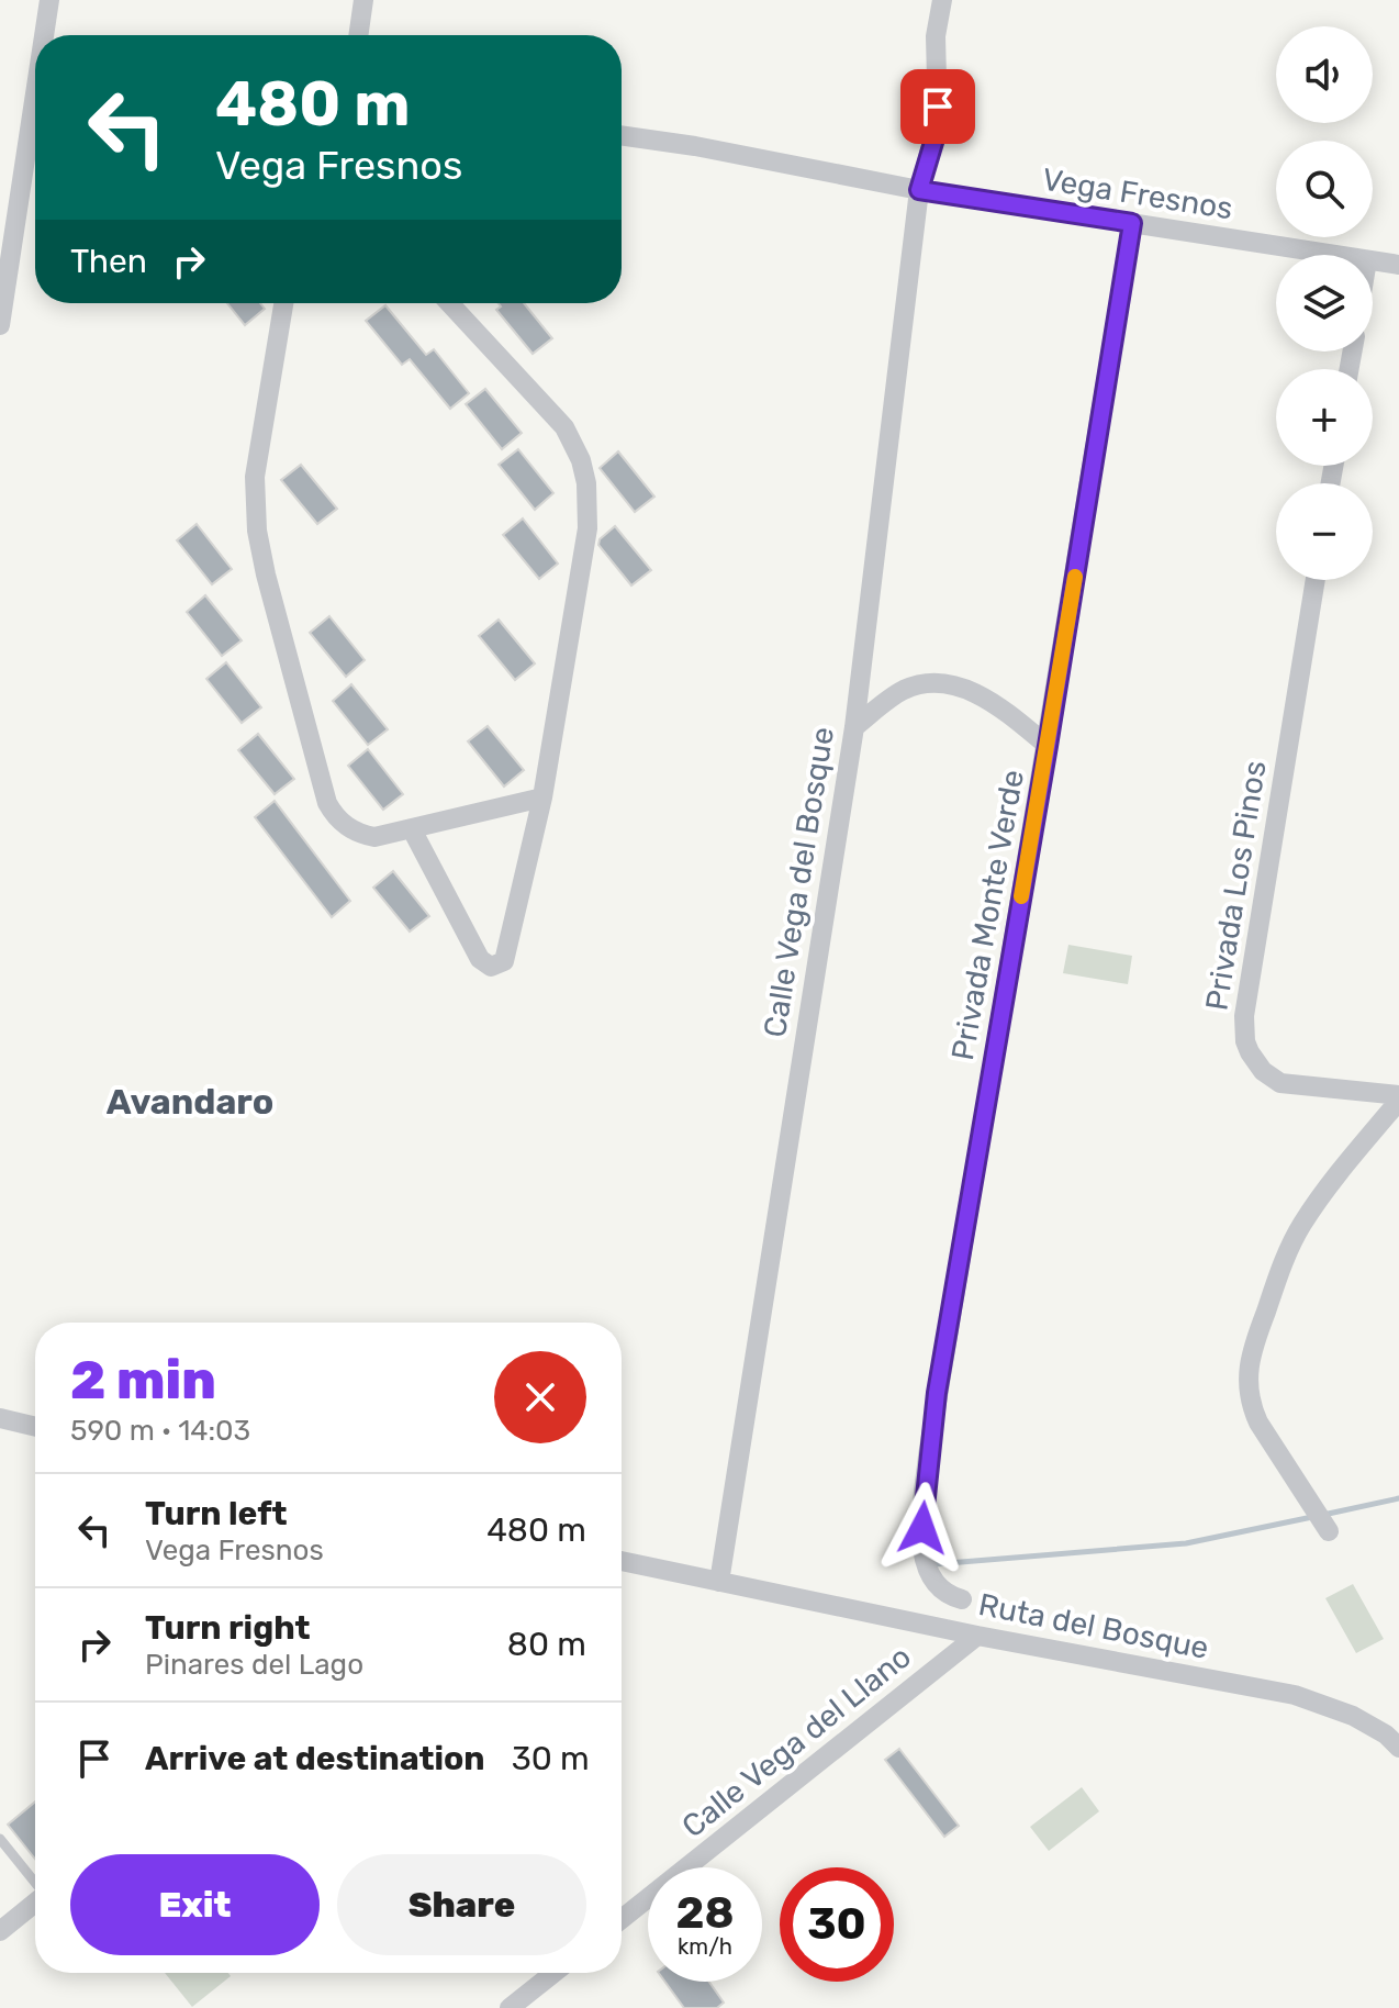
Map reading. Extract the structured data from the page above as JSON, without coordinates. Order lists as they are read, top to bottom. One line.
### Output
{"streets":{"street":["Vega Fresnos","Calle Vega del Bosque","Privada Los Pinos","Privada Monte Verde","Ruta del Bosque","Calle Vega del Llano"]},"crossings":[["Vega Fresnos","Calle Vega del Bosque"],["Vega Fresnos","Privada Monte Verde"],["Calle Vega del Bosque","Ruta del Bosque"],["Ruta del Bosque","Calle Vega del Llano"]],"districts":["Avandaro"],"page":{"map_buttons":["+","−"],"turn":["480 m","Vega Fresnos"],"then":"Then","heading":["2 min","590 m · 14:03"],"list":[{"name":"Turn left","note":"Vega Fresnos","value":"480 m"},{"name":"Turn right","note":"Pinares del Lago","value":"80 m"},{"name":"Arrive at destination","value":"30 m"}],"buttons":["Exit","Share"],"speed":"28 km/h","limit":"30"}}
